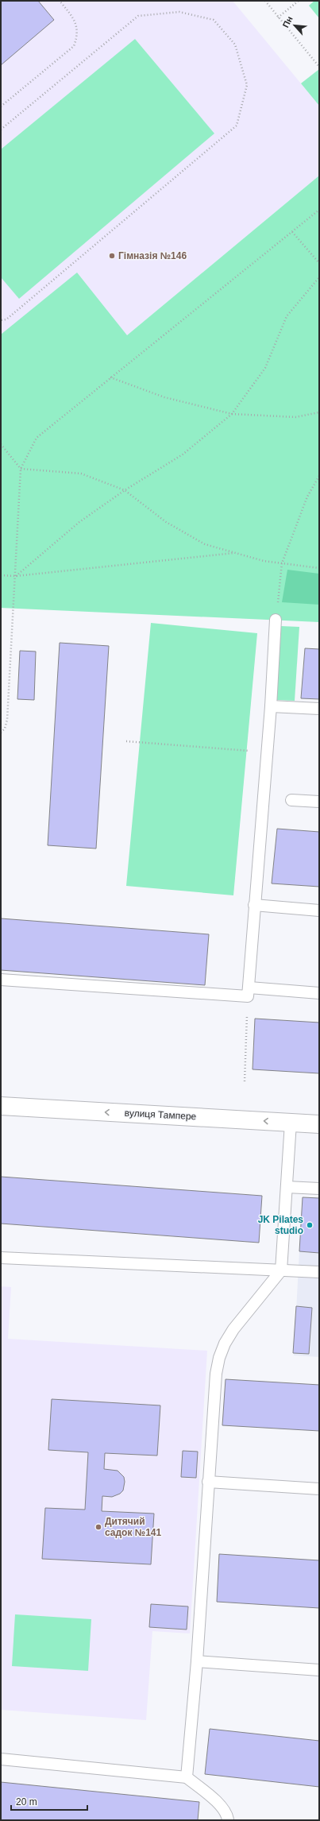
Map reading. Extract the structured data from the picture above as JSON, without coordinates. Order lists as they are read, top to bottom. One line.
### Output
{"streets":{"street":["вулиця Тампере"]},"one_way":["вулиця Тампере"],"places":["Гімназія №146","JK Pilates studio","Дитячий садок №141"],"scale_bar":"20 m","north":"top left"}
